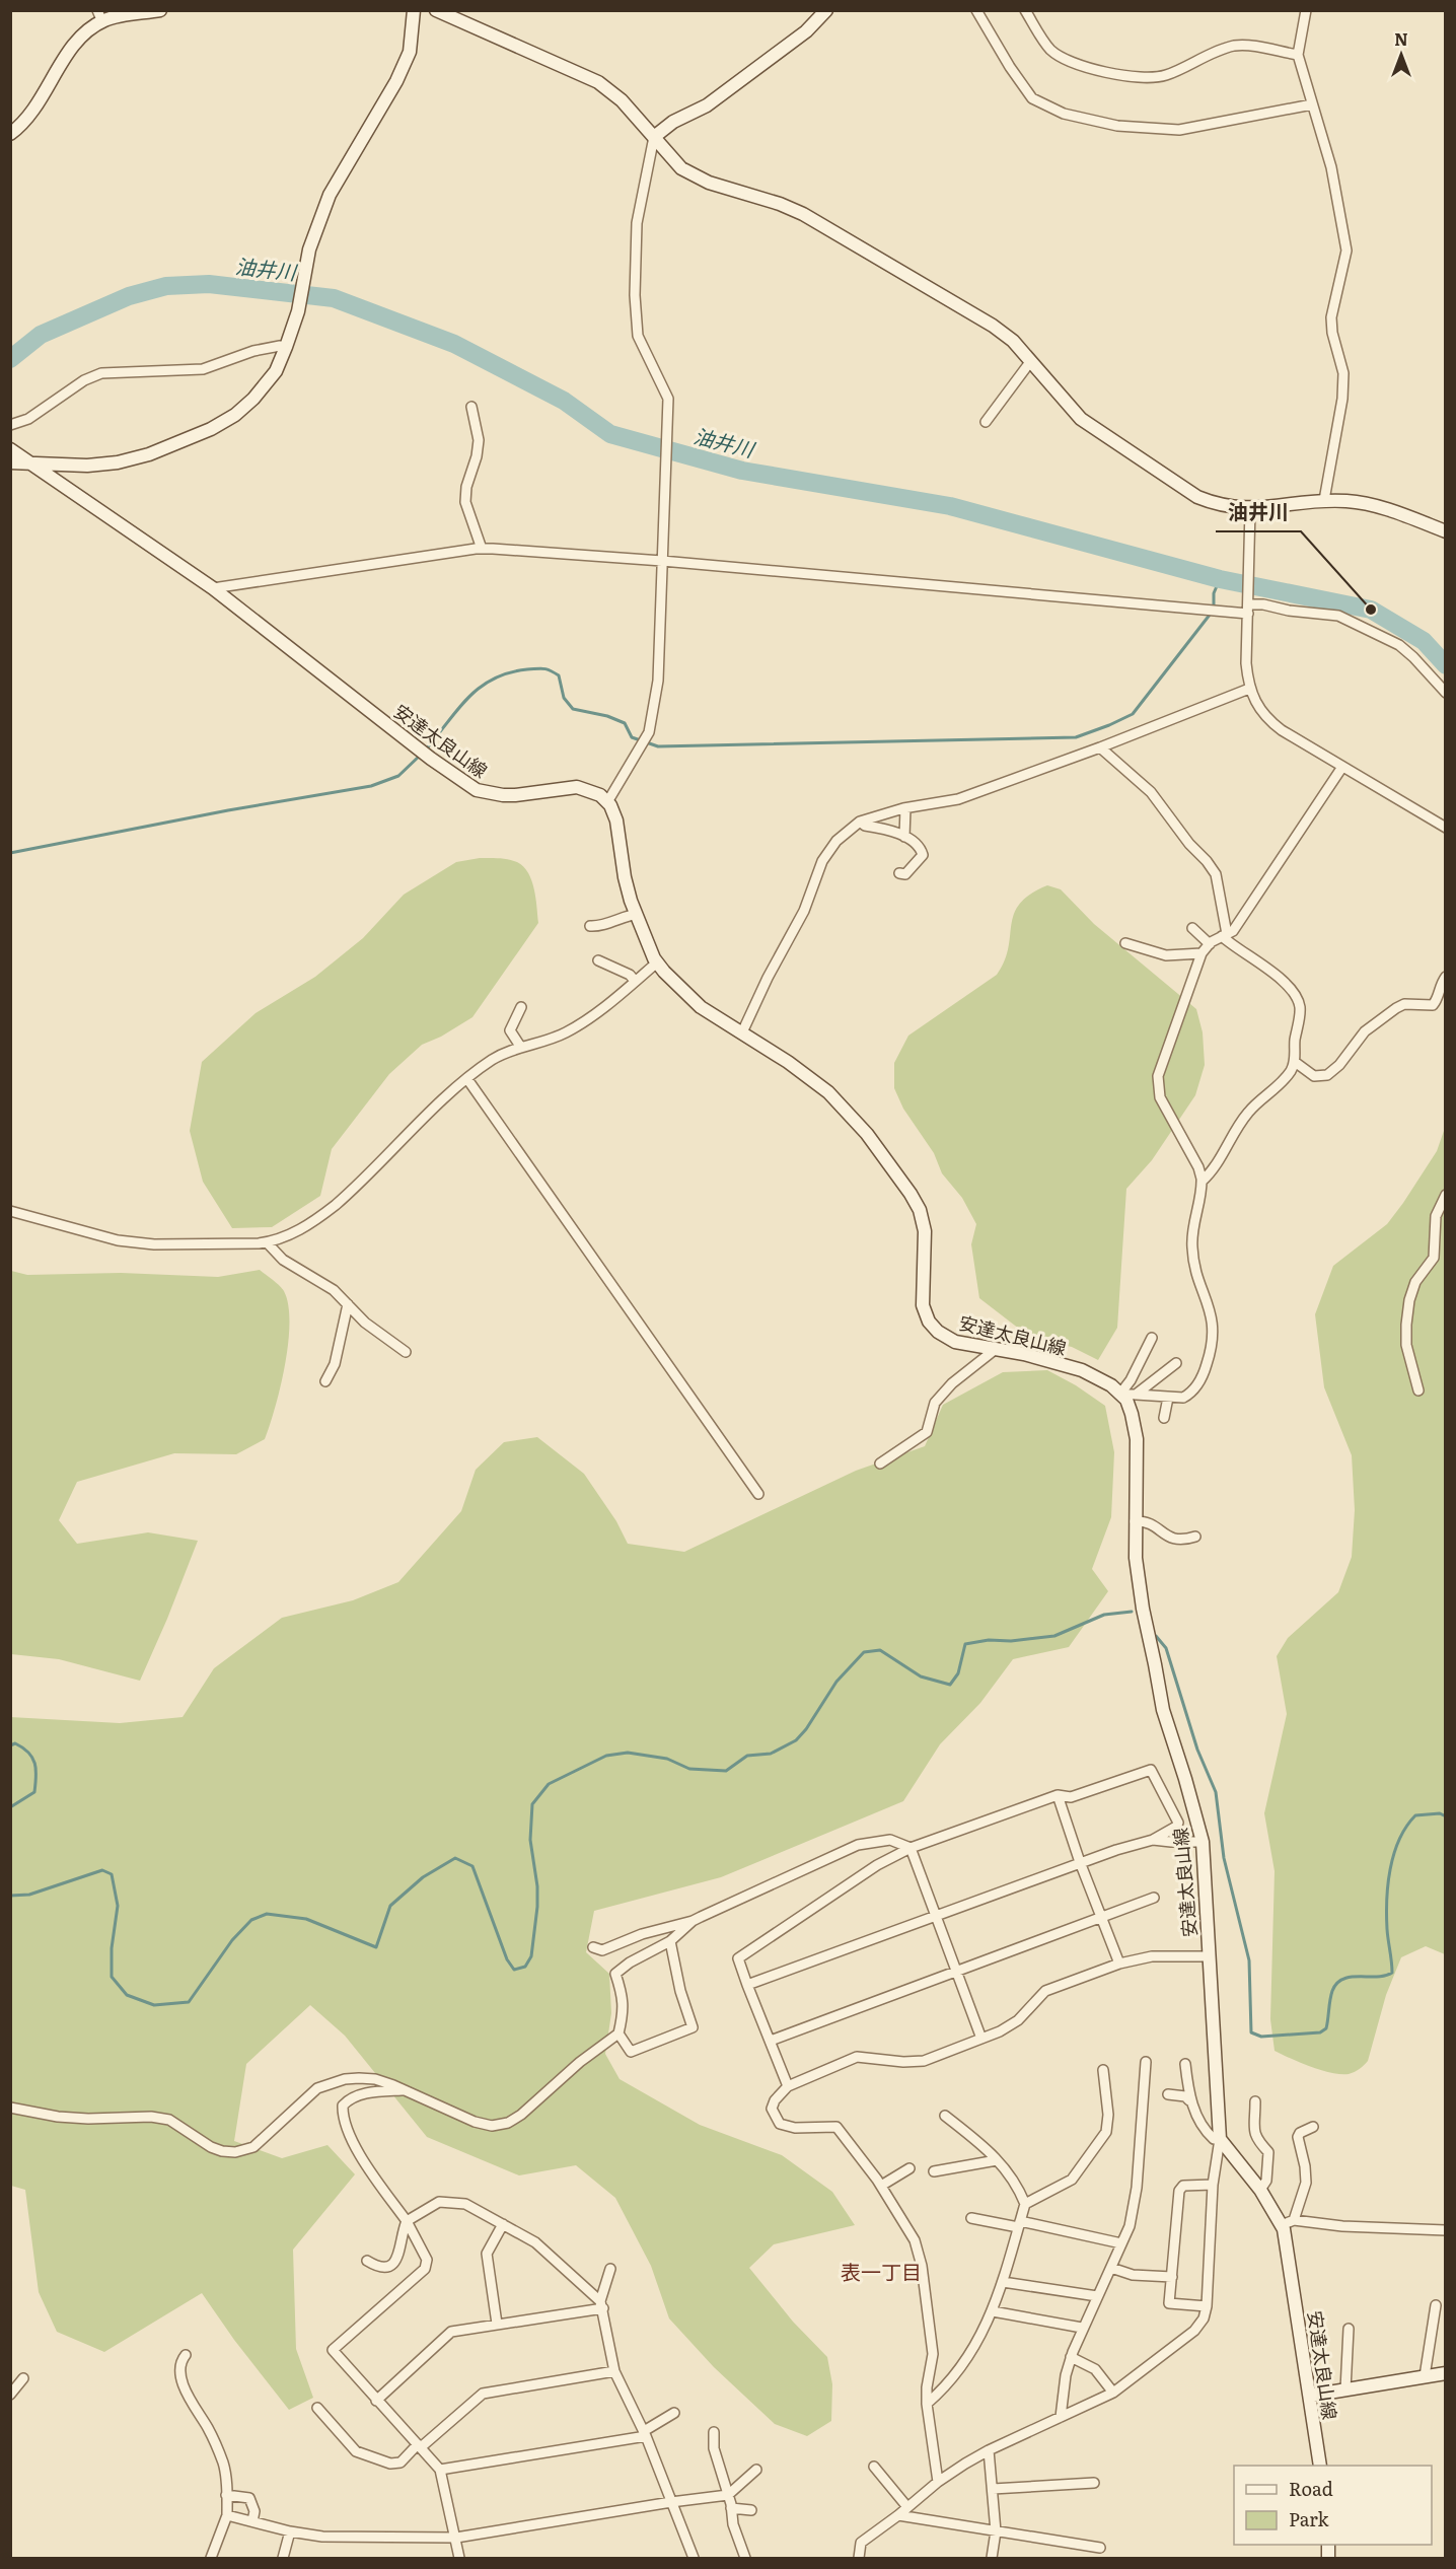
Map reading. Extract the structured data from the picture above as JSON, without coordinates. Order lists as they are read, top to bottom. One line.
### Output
{"streets":{"main road":["安達太良山線"]},"districts":["表一丁目"],"water":["油井川"],"places":["油井川"],"legend":["Road","Park"],"north":"top"}
